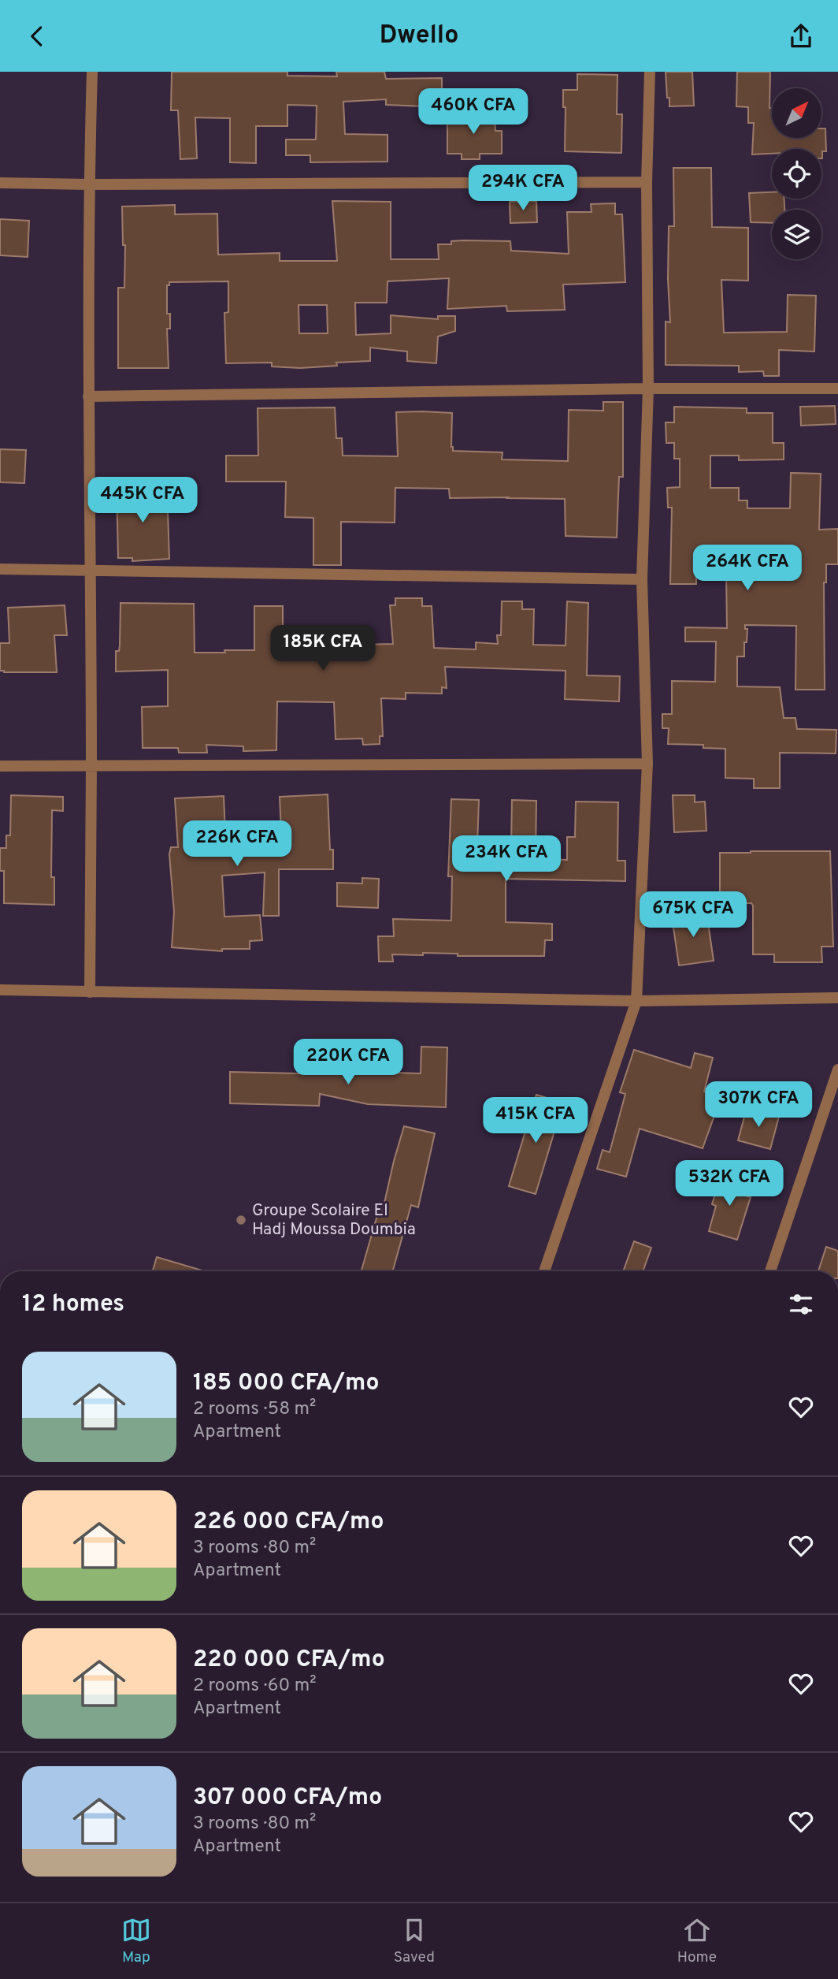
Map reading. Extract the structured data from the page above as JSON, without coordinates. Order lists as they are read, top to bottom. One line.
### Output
{"places":["Groupe Scolaire El Hadj Moussa Doumbia"],"north":"top right","page":{"header":"Dwello","price":["460K CFA","294K CFA","445K CFA","264K CFA","185K CFA","226K CFA","234K CFA","675K CFA","220K CFA","307K CFA","415K CFA","532K CFA"],"heading":"12 homes","list":[{"name":"185 000 CFA/mo","note":"2 rooms · 58 m² · Apartment"},{"name":"226 000 CFA/mo","note":"3 rooms · 80 m² · Apartment"},{"name":"220 000 CFA/mo","note":"2 rooms · 60 m² · Apartment"},{"name":"307 000 CFA/mo","note":"3 rooms · 80 m² · Apartment"}],"tabs":["Map","Saved","Home"]}}
